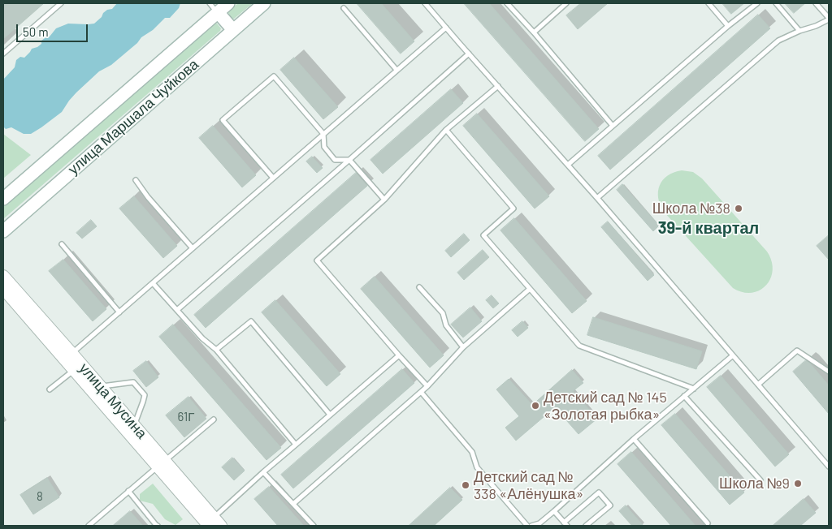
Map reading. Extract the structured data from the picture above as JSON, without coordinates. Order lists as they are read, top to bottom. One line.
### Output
{"streets":{"main road":["улица Маршала Чуйкова"],"street":["улица Мусина"]},"districts":["39-й квартал"],"places":["Школа №38","Детский сад № 145 «Золотая рыбка»","Школа №9","Детский сад № 338 «Алёнушка»"],"house_numbers":["61Г","8"],"scale_bar":"50 m"}
